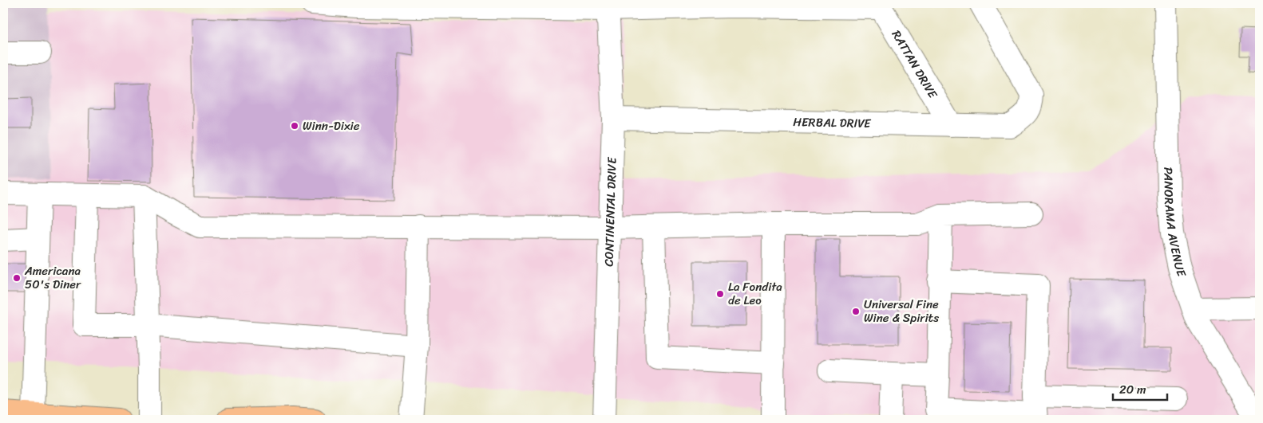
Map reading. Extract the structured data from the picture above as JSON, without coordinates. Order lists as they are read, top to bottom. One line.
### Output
{"streets":{"street":["RATTAN DRIVE","HERBAL DRIVE","CONTINENTAL DRIVE","PANORAMA AVENUE"]},"crossings":[["RATTAN DRIVE","HERBAL DRIVE"],["HERBAL DRIVE","CONTINENTAL DRIVE"]],"places":["Winn-Dixie","Americana 50's Diner","La Fondita de Leo","Universal Fine Wine & Spirits"],"scale_bar":"20 m"}
